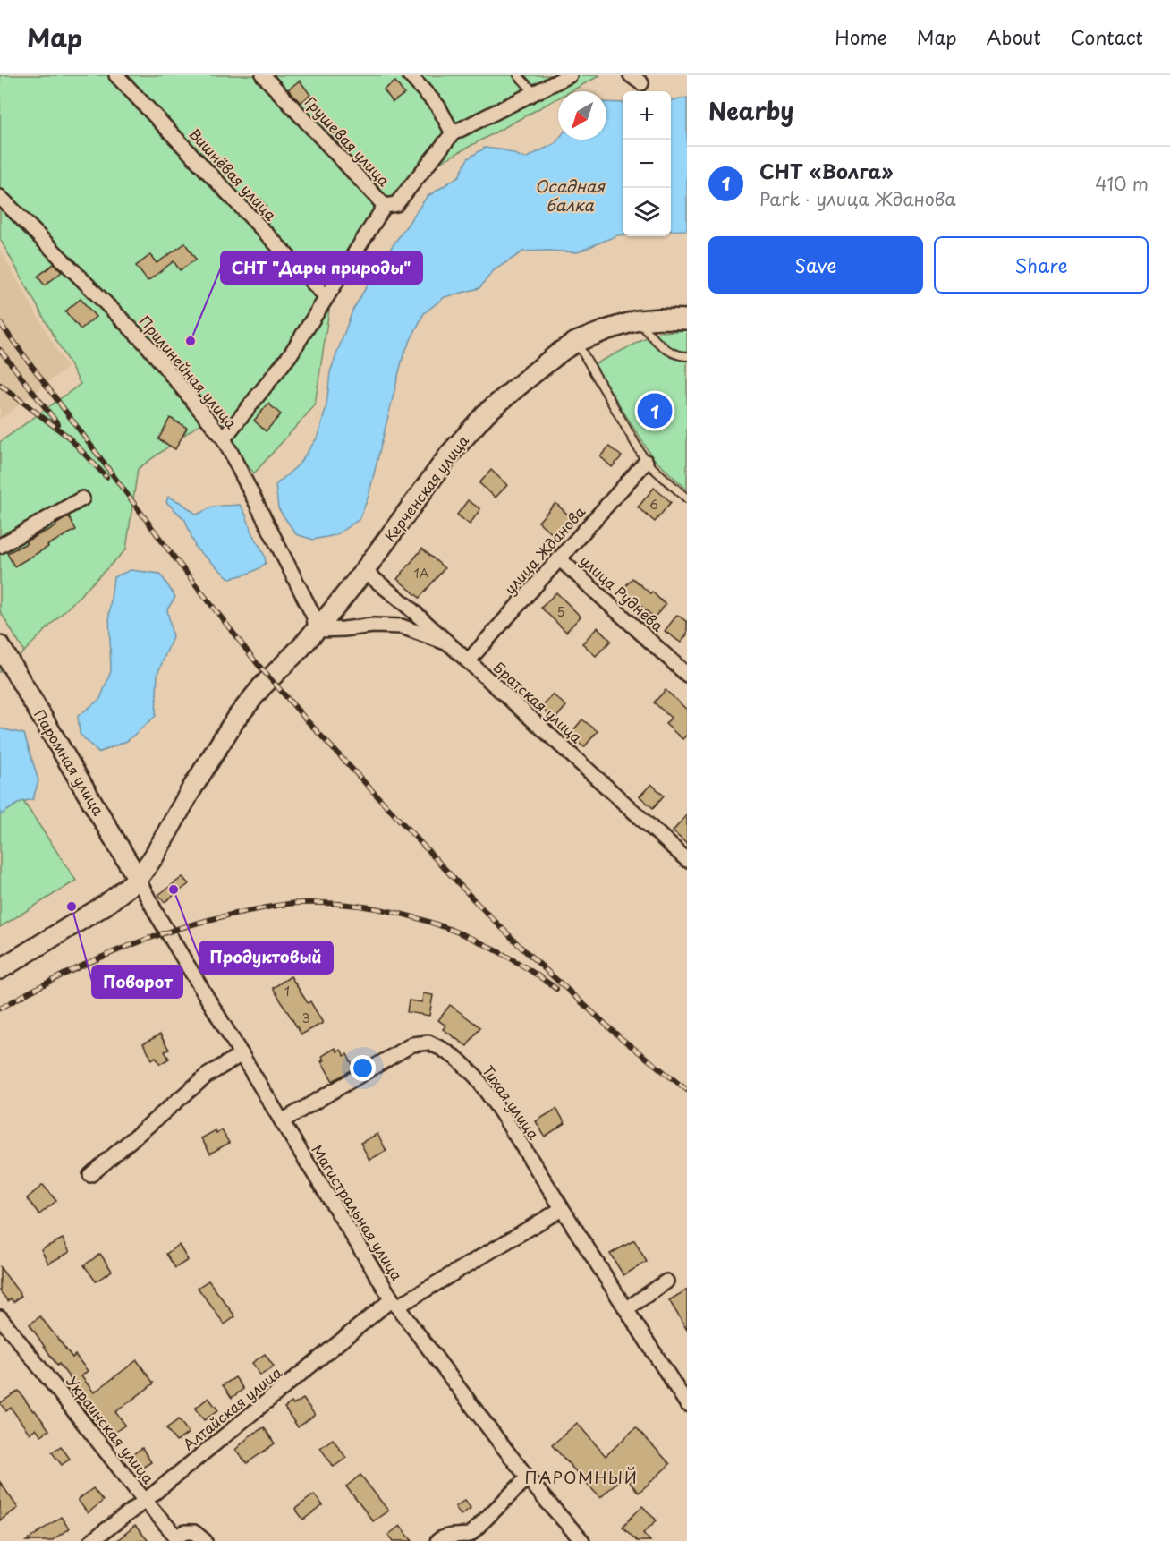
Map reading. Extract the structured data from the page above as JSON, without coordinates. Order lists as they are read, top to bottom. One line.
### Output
{"streets":{"street":["Грушевая улица","Вишнёвая улица","Прилинейная улица","Керченская улица","улица Жданова","улица Руднева","Братская улица","Паромная улица","Тихая улица","Магистральная улица","Алтайская улица","Украинская улица"]},"crossings":[["Прилинейная улица","Керченская улица"],["Керченская улица","Братская улица"],["Керченская улица","Паромная улица"],["Керченская улица","Магистральная улица"],["улица Жданова","улица Руднева"],["улица Жданова","Братская улица"],["Паромная улица","Магистральная улица"],["Тихая улица","Магистральная улица"],["Тихая улица","Алтайская улица"],["Магистральная улица","Алтайская улица"],["Алтайская улица","Украинская улица"]],"districts":["ПАРОМНЫЙ"],"water":["Осадная балка"],"places":["СНТ \"Дары природы\"","Продуктовый","Поворот"],"house_numbers":["6","1А","5","1","3"],"north":"bottom left","page":{"header":"Map","nav":["Home","Map","About","Contact"],"heading":"Nearby","map_buttons":["+","−"],"list":[{"mark":"1","name":"СНТ «Волга»","note":"Park · улица Жданова","value":"410 m"}],"buttons":["Save","Share"],"pins":"1"}}
